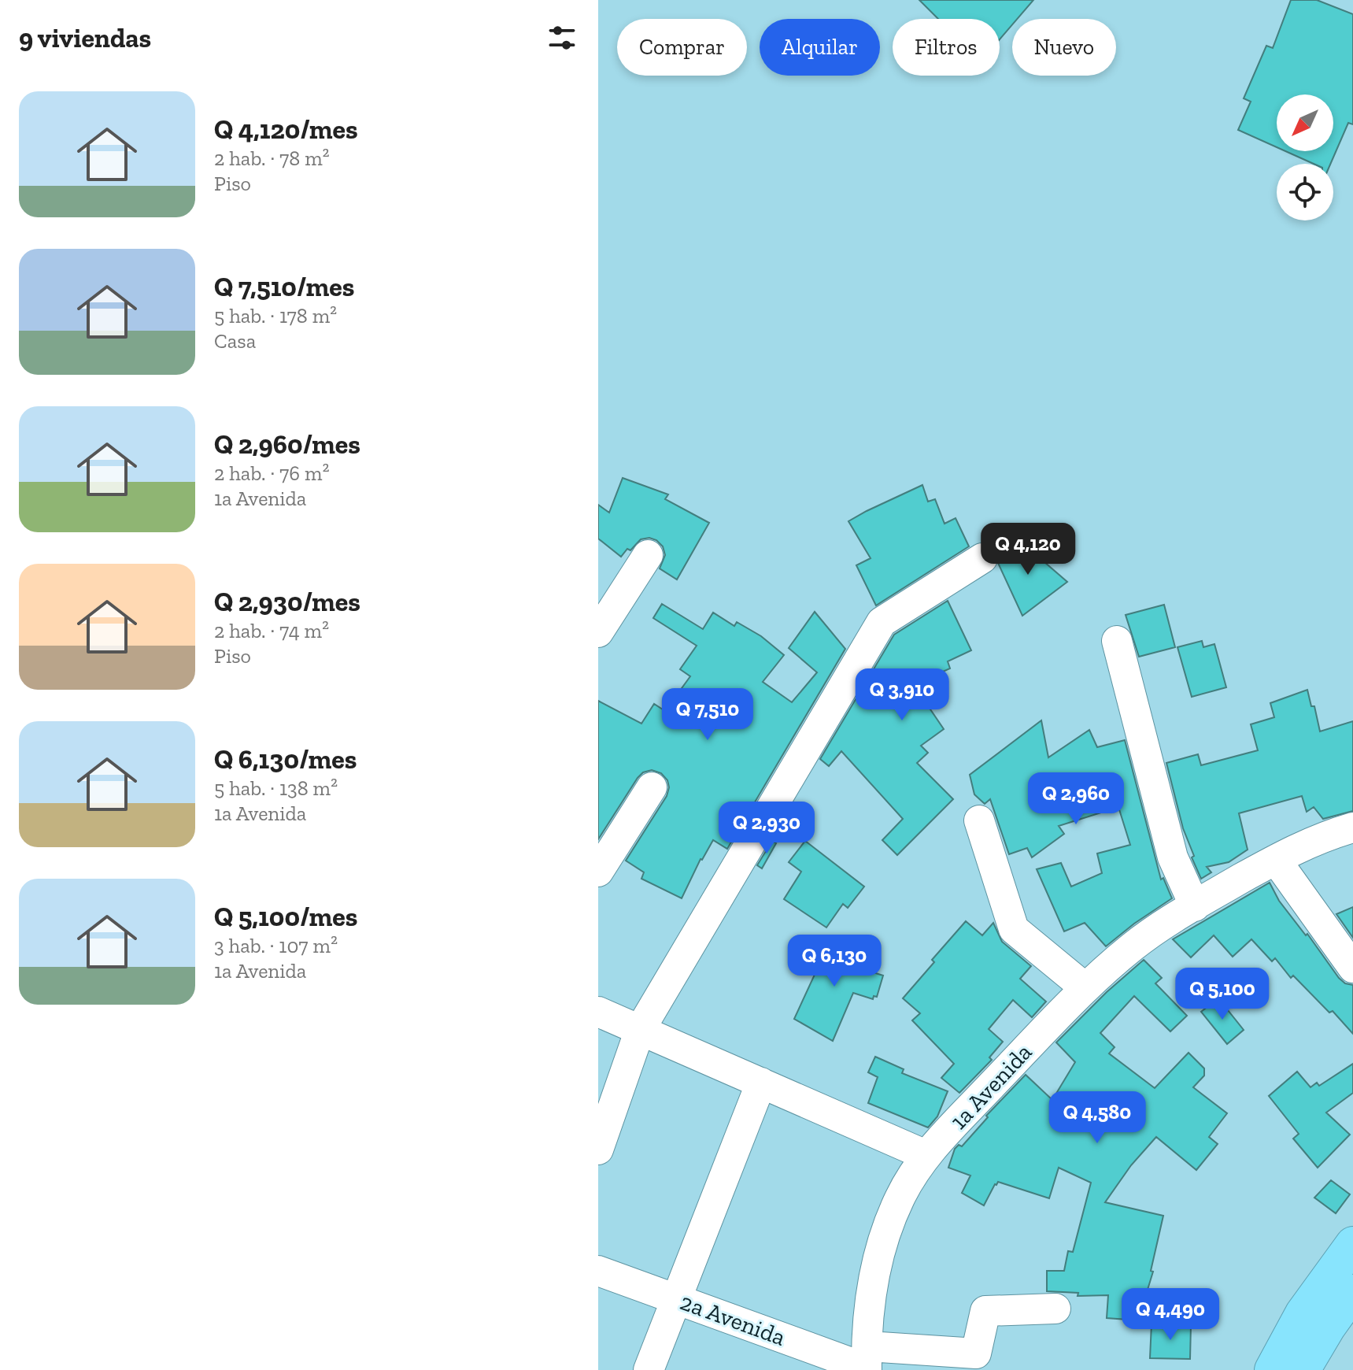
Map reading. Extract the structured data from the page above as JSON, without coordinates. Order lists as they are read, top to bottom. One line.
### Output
{"streets":{"street":["1a Avenida","2a Avenida"]},"crossings":[["1a Avenida","2a Avenida"]],"north":"bottom left","page":{"heading":"9 viviendas","chip":["Comprar","Alquilar","Filtros","Nuevo"],"list":[{"name":"Q 4,120/mes","note":"2 hab. · 78 m² · Piso"},{"name":"Q 7,510/mes","note":"5 hab. · 178 m² · Casa"},{"name":"Q 2,960/mes","note":"2 hab. · 76 m² · 1a Avenida"},{"name":"Q 2,930/mes","note":"2 hab. · 74 m² · Piso"},{"name":"Q 6,130/mes","note":"5 hab. · 138 m² · 1a Avenida"},{"name":"Q 5,100/mes","note":"3 hab. · 107 m² · 1a Avenida"}],"price":["Q 4,120","Q 3,910","Q 7,510","Q 2,960","Q 2,930","Q 6,130","Q 5,100","Q 4,580","Q 4,490"]}}
